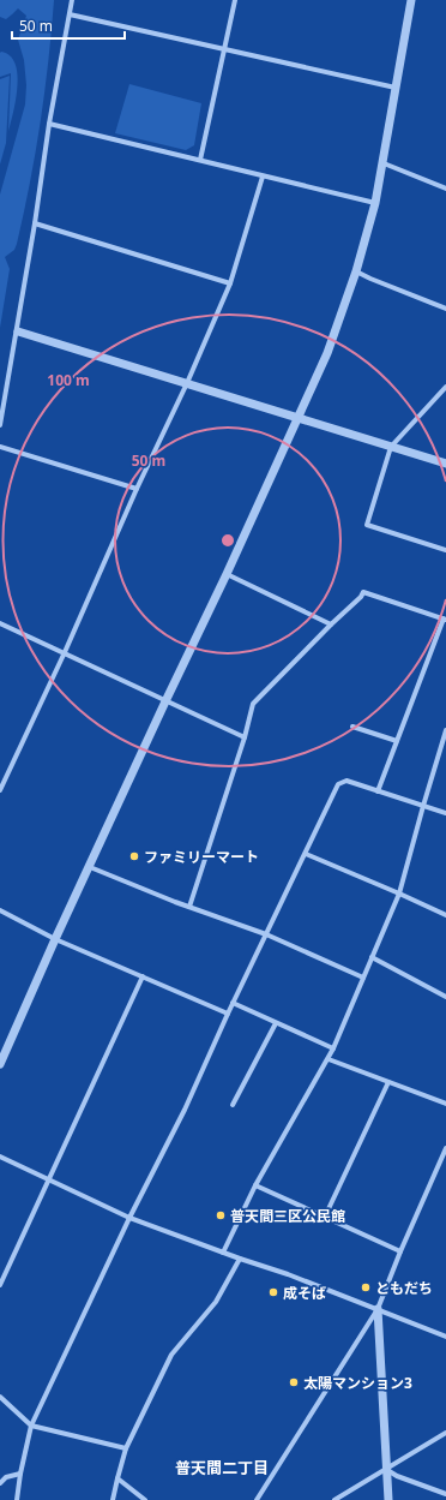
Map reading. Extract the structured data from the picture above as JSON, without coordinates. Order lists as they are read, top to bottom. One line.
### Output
{"districts":["普天間二丁目"],"places":["ファミリーマート","普天間三区公民館","ともだち","成そば","太陽マンション3"],"scale_bar":"50 m","rings":["100 m","50 m"]}
